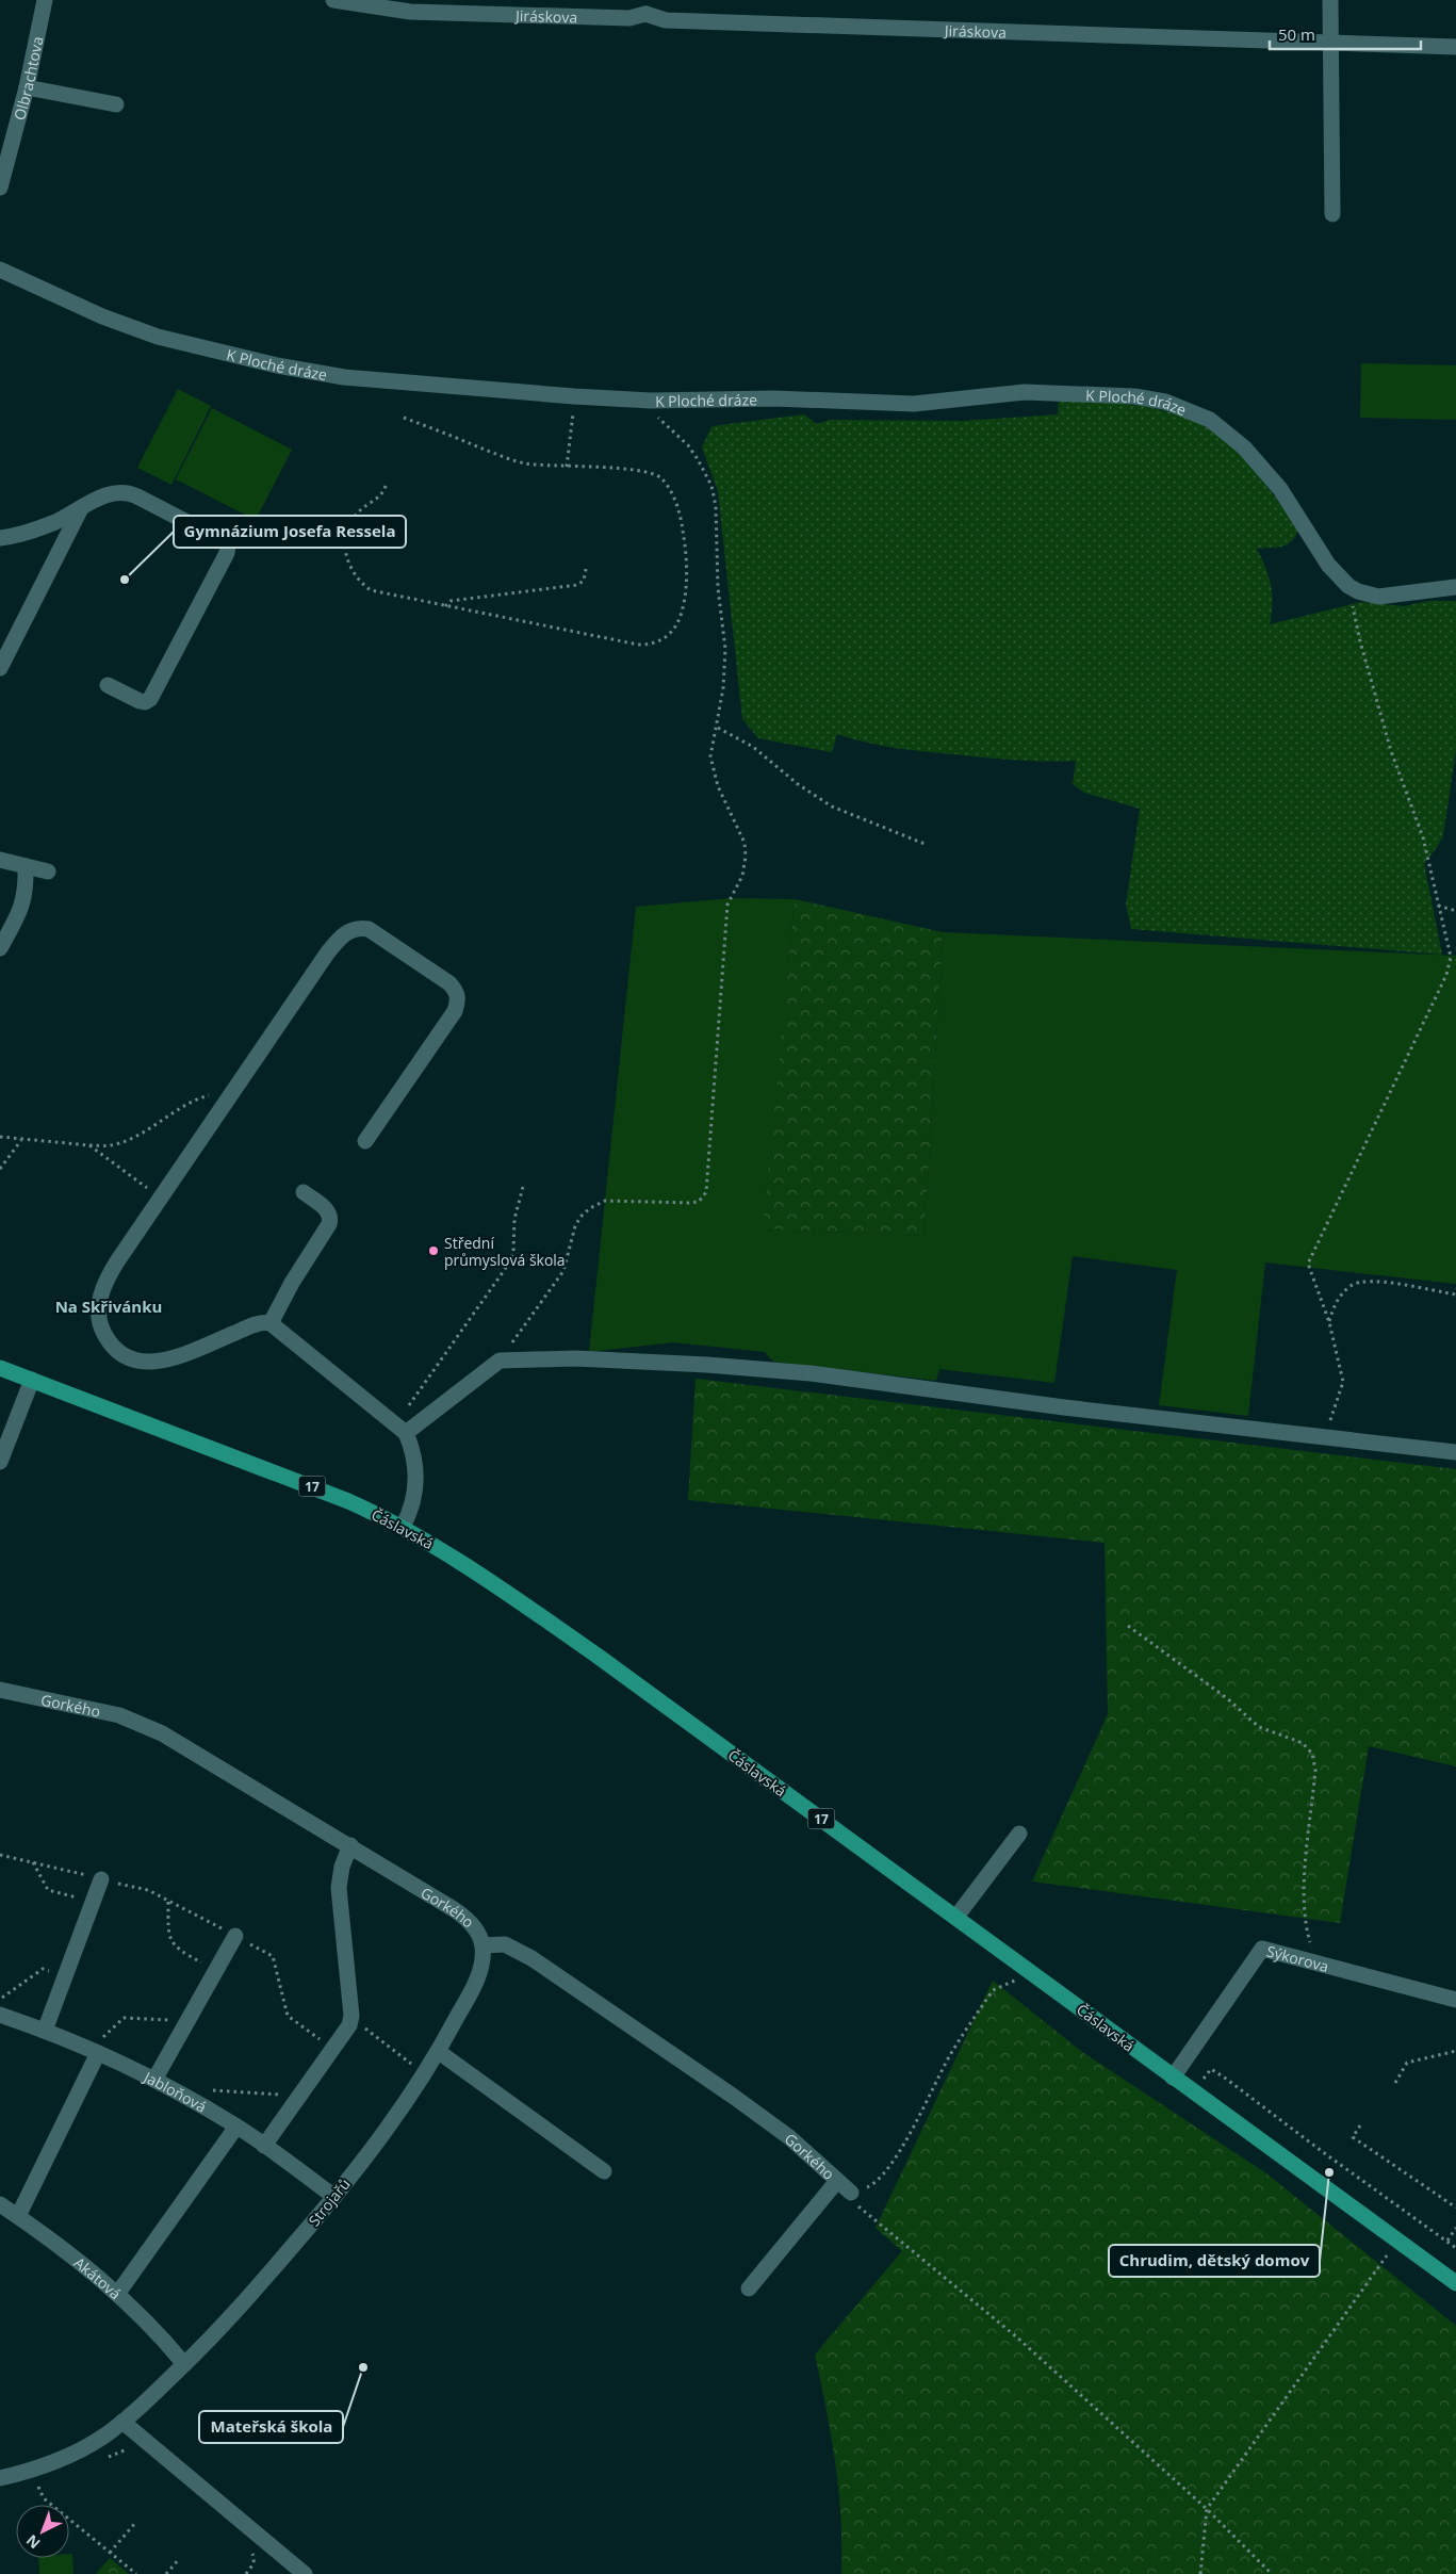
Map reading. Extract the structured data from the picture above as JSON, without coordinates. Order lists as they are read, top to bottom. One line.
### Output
{"streets":{"main road":["17","Čáslavská"],"street":["Jiráskova","Olbrachtova","K Ploché dráze","Gorkého","Sýkorova","Jabloňová","Strojařů","Akátová"]},"crossings":[["Čáslavská","Sýkorova"],["Gorkého","Strojařů"],["Jabloňová","Strojařů"],["Strojařů","Akátová"]],"districts":["Na Skřivánku"],"places":["Gymnázium Josefa Ressela","Střední průmyslová škola","Chrudim, dětský domov","Mateřská škola"],"scale_bar":"50 m","north":"bottom left"}
